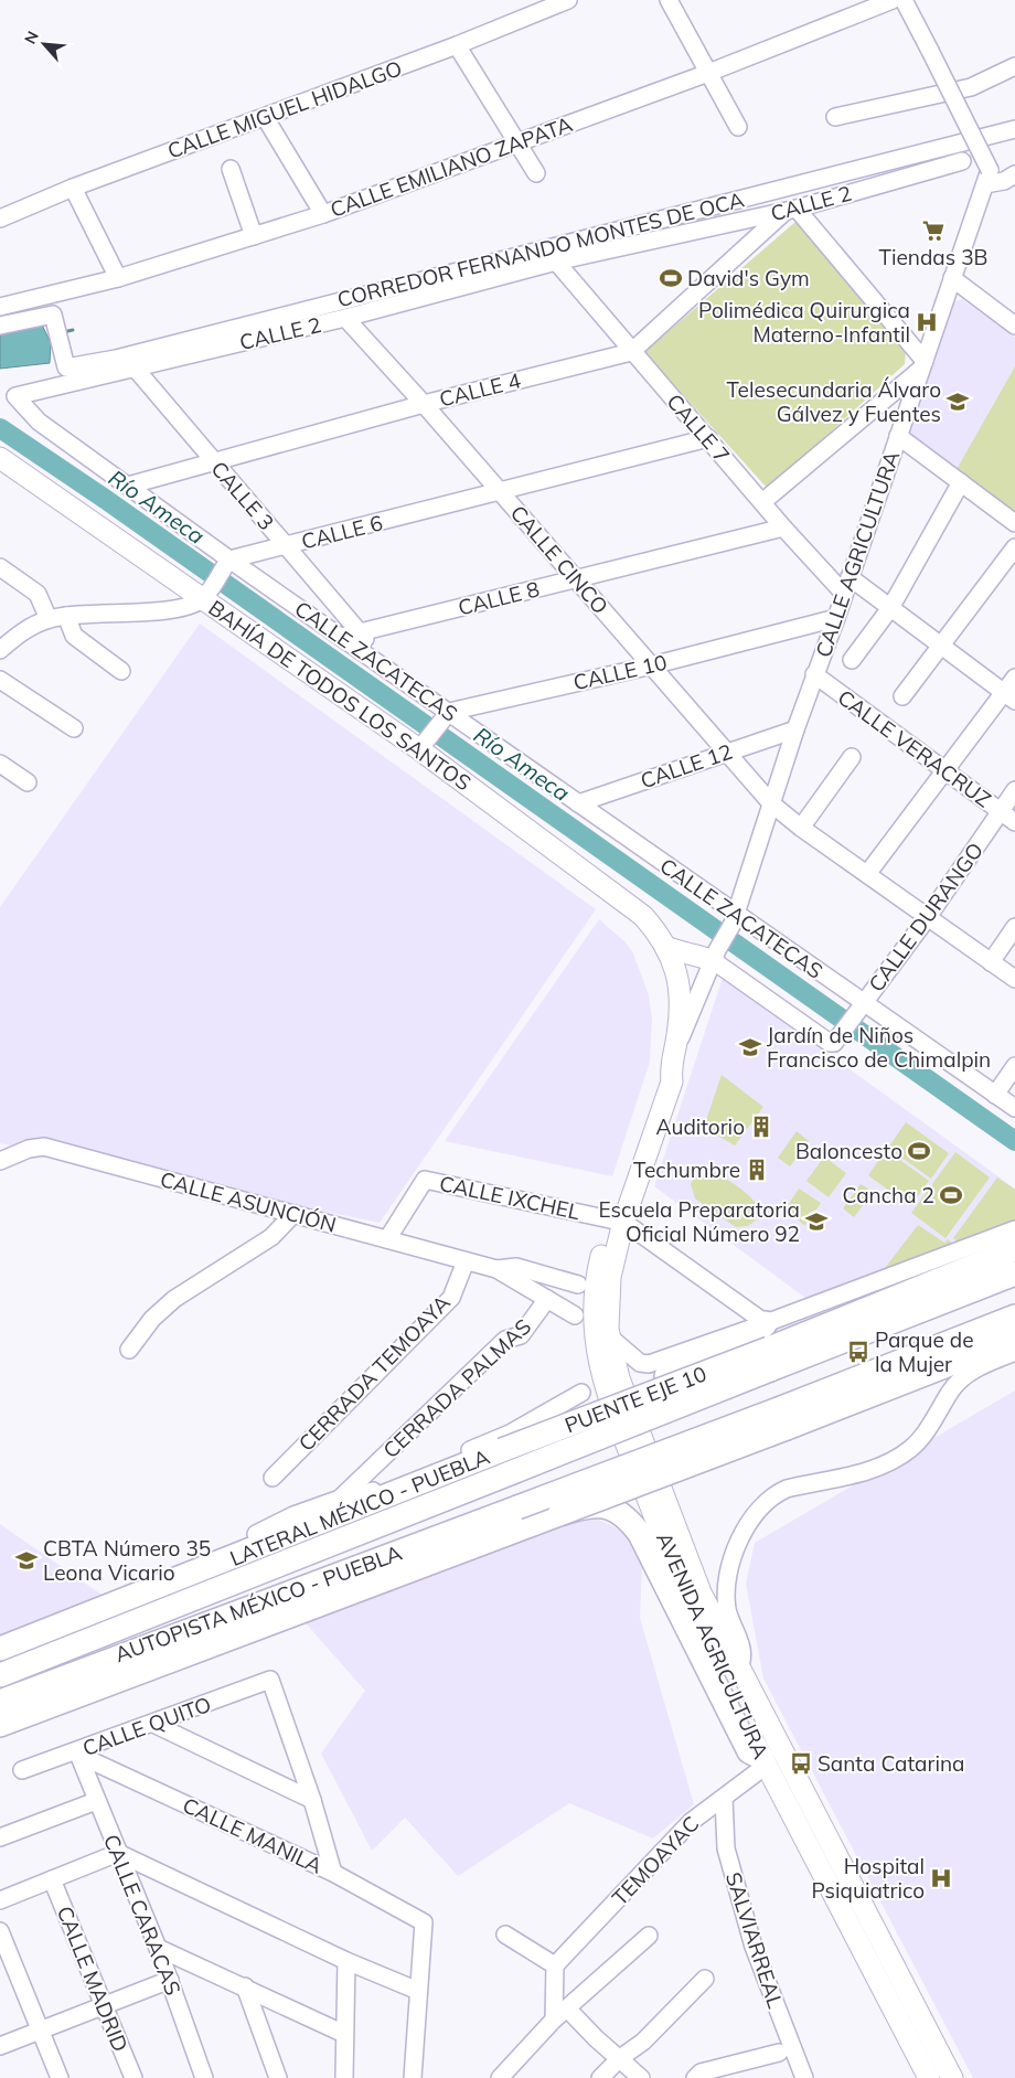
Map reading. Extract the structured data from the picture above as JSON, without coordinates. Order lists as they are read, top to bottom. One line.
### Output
{"streets":{"highway":["PUENTE EJE 10","LATERAL MÉXICO - PUEBLA","AUTOPISTA MÉXICO - PUEBLA"],"main road":["BAHÍA DE TODOS LOS SANTOS","AVENIDA AGRICULTURA"],"street":["CALLE MIGUEL HIDALGO","CALLE EMILIANO ZAPATA","CALLE 2","CORREDOR FERNANDO MONTES DE OCA","CALLE 4","CALLE 7","CALLE 3","CALLE 6","CALLE AGRICULTURA","CALLE CINCO","CALLE 8","CALLE ZACATECAS","CALLE 10","CALLE VERACRUZ","CALLE 12","CALLE DURANGO","CALLE IXCHEL","CALLE ASUNCIÓN","CERRADA TEMOAYA","CERRADA PALMAS","CALLE QUITO","CALLE MANILA","TEMOAYAC","CALLE CARACAS","SALVIARREAL","CALLE MADRID"]},"crossings":[["CALLE 2","CALLE 4"],["CALLE 2","CALLE 7"],["CALLE 2","CALLE 3"],["CALLE 2","CALLE CINCO"],["CALLE 2","CALLE ZACATECAS"],["CALLE 4","CALLE 7"],["CALLE 4","CALLE 3"],["CALLE 4","CALLE CINCO"],["CALLE 4","CALLE ZACATECAS"],["CALLE 7","CALLE 6"],["CALLE 7","CALLE AGRICULTURA"],["CALLE 7","CALLE 8"],["CALLE 3","CALLE 6"],["CALLE 3","CALLE 8"],["CALLE 3","CALLE ZACATECAS"],["CALLE 6","CALLE CINCO"],["CALLE 6","CALLE ZACATECAS"],["CALLE AGRICULTURA","CALLE CINCO"],["CALLE AGRICULTURA","CALLE ZACATECAS"],["CALLE AGRICULTURA","CALLE 10"],["CALLE AGRICULTURA","BAHÍA DE TODOS LOS SANTOS"],["CALLE AGRICULTURA","CALLE VERACRUZ"],["CALLE AGRICULTURA","CALLE 12"],["CALLE AGRICULTURA","CALLE DURANGO"],["CALLE AGRICULTURA","AVENIDA AGRICULTURA"],["CALLE CINCO","CALLE 8"],["CALLE CINCO","CALLE 10"],["CALLE CINCO","CALLE 12"],["CALLE CINCO","CALLE DURANGO"],["CALLE 8","CALLE ZACATECAS"],["CALLE ZACATECAS","CALLE 10"],["CALLE ZACATECAS","CALLE 12"],["CALLE ZACATECAS","CALLE DURANGO"],["BAHÍA DE TODOS LOS SANTOS","AVENIDA AGRICULTURA"],["CALLE VERACRUZ","CALLE DURANGO"],["CALLE IXCHEL","CALLE ASUNCIÓN"],["CALLE IXCHEL","AVENIDA AGRICULTURA"],["CALLE ASUNCIÓN","CERRADA TEMOAYA"],["CALLE ASUNCIÓN","CERRADA PALMAS"],["PUENTE EJE 10","LATERAL MÉXICO - PUEBLA"],["PUENTE EJE 10","AUTOPISTA MÉXICO - PUEBLA"],["AVENIDA AGRICULTURA","TEMOAYAC"],["CALLE QUITO","CALLE MANILA"],["CALLE QUITO","CALLE CARACAS"],["CALLE MANILA","CALLE CARACAS"],["TEMOAYAC","SALVIARREAL"]],"water":["Río Ameca"],"places":{"supermarket":["Tiendas 3B"],"sports":["David's Gym","Baloncesto","Cancha 2"],"hospital":["Polimédica Quirurgica Materno-Infantil","Hospital Psiquiatrico"],"school or university":["Telesecundaria Álvaro Gálvez y Fuentes","Jardín de Niños Francisco de Chimalpin","Escuela Preparatoria Oficial Número 92","CBTA Número 35 Leona Vicario"],"building":["Auditorio","Techumbre"],"bus stop":["Parque de la Mujer","Santa Catarina"]},"north":"top left"}
